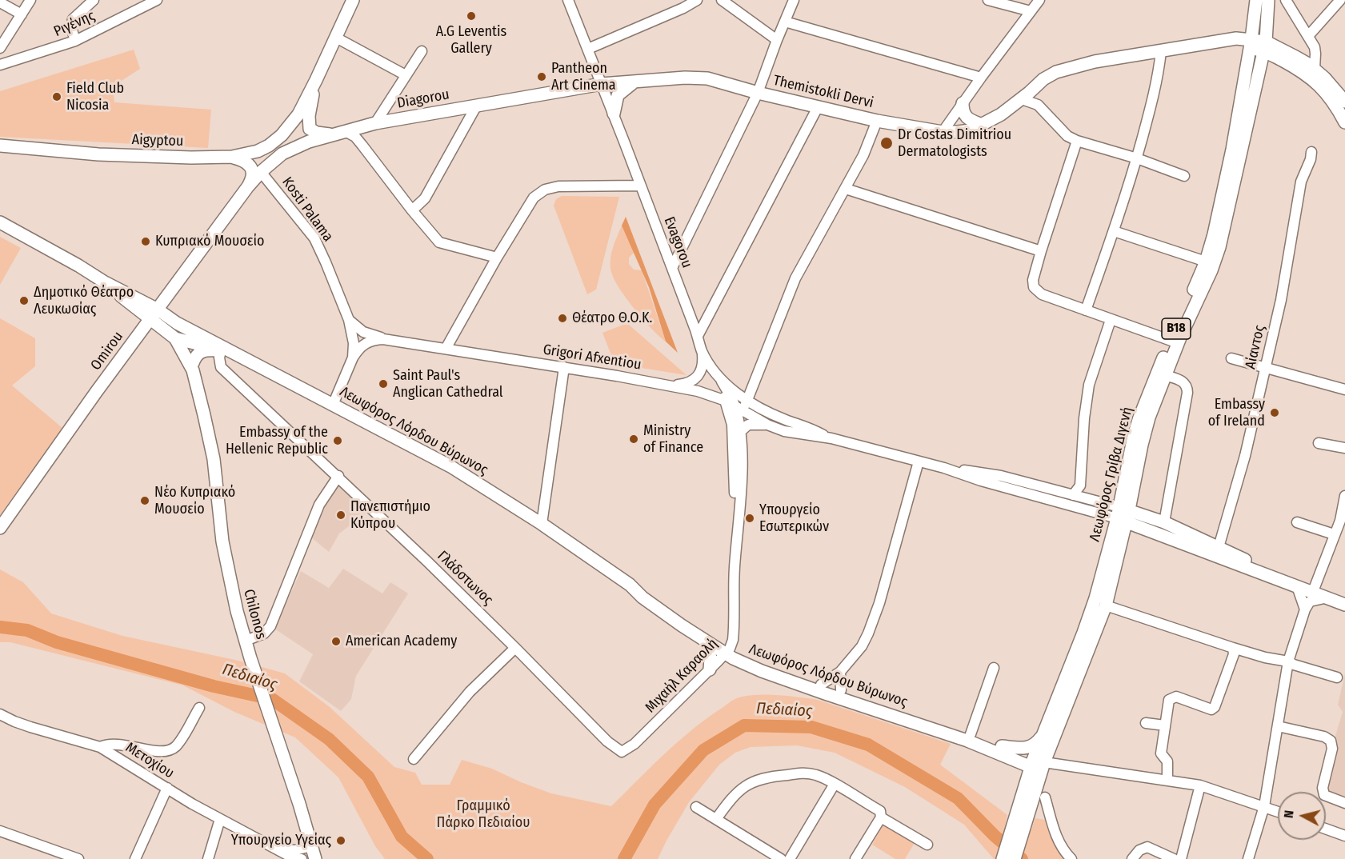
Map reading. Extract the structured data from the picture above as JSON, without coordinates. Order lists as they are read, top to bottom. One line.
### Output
{"streets":{"main road":["Themistokli Dervi","Diagorou","Aigyptou","B18","Omirou","Λεωφόρος Λόρδου Βύρωνος","Λεωφόρος Γρίβα Διγενή","Chilonos"],"street":["Ριγένης","Kosti Palama","Evagorou","Αίαντος","Grigori Afxentiou","Γλάδστωνος","Μιχαήλ Καραολή","Μετοχίου"]},"crossings":[["Themistokli Dervi","Diagorou"],["Themistokli Dervi","Evagorou"],["Themistokli Dervi","B18"],["Themistokli Dervi","Λεωφόρος Γρίβα Διγενή"],["Diagorou","Kosti Palama"],["Diagorou","Evagorou"],["Diagorou","Omirou"],["Kosti Palama","Omirou"],["Kosti Palama","Grigori Afxentiou"],["Kosti Palama","Λεωφόρος Λόρδου Βύρωνος"],["Evagorou","Grigori Afxentiou"],["Evagorou","Μιχαήλ Καραολή"],["B18","Λεωφόρος Γρίβα Διγενή"],["Omirou","Λεωφόρος Λόρδου Βύρωνος"],["Grigori Afxentiou","Μιχαήλ Καραολή"],["Λεωφόρος Λόρδου Βύρωνος","Λεωφόρος Γρίβα Διγενή"],["Λεωφόρος Λόρδου Βύρωνος","Γλάδστωνος"],["Λεωφόρος Λόρδου Βύρωνος","Chilonos"],["Λεωφόρος Λόρδου Βύρωνος","Μιχαήλ Καραολή"],["Γλάδστωνος","Μιχαήλ Καραολή"],["Chilonos","Μετοχίου"]],"water":["Πεδιαίος"],"parks":["Γραμμικό Πάρκο Πεδιαίου"],"places":["A.G Leventis Gallery","Pantheon Art Cinema","Field Club Nicosia","Dr Costas Dimitriou Dermatologists","Κυπριακό Μουσείο","Δημοτικό Θέατρο Λευκωσίας","Θέατρο Θ.Ο.Κ.","Saint Paul's Anglican Cathedral","Embassy of Ireland","Ministry of Finance","Embassy of the Hellenic Republic","Νέο Κυπριακό Μουσείο","Πανεπιστήμιο Κύπρου","Υπουργείο Εσωτερικών","American Academy","Υπουργείο Υγείας"],"north":"left"}
